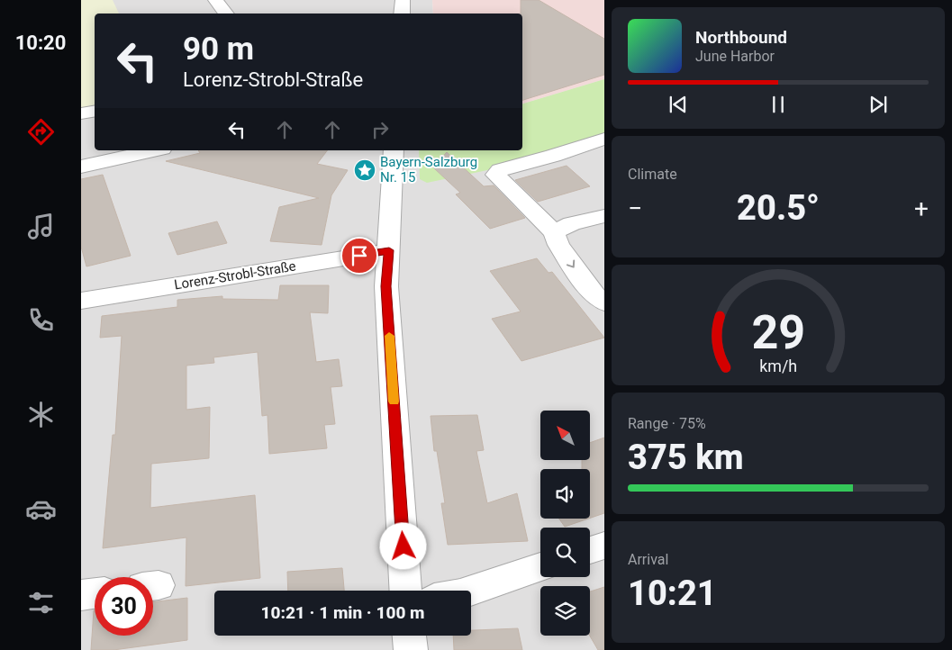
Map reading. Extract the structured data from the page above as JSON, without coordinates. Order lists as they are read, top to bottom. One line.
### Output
{"streets":{"street":["Lorenz-Strobl-Straße"]},"places":{"place":["Bayern-Salzburg Nr. 15"]},"north":"top left","page":{"tabs":"10:20","turn":["90 m","Lorenz-Strobl-Straße"],"song":["Northbound","June Harbor"],"tile":["Climate",["Range · 75%","375 km"],["Arrival","10:21"]],"heat":["−","20.5°","+"],"limit":"30","trip":"10:21 · 1 min · 100 m","gauge":["29","km/h"]}}
